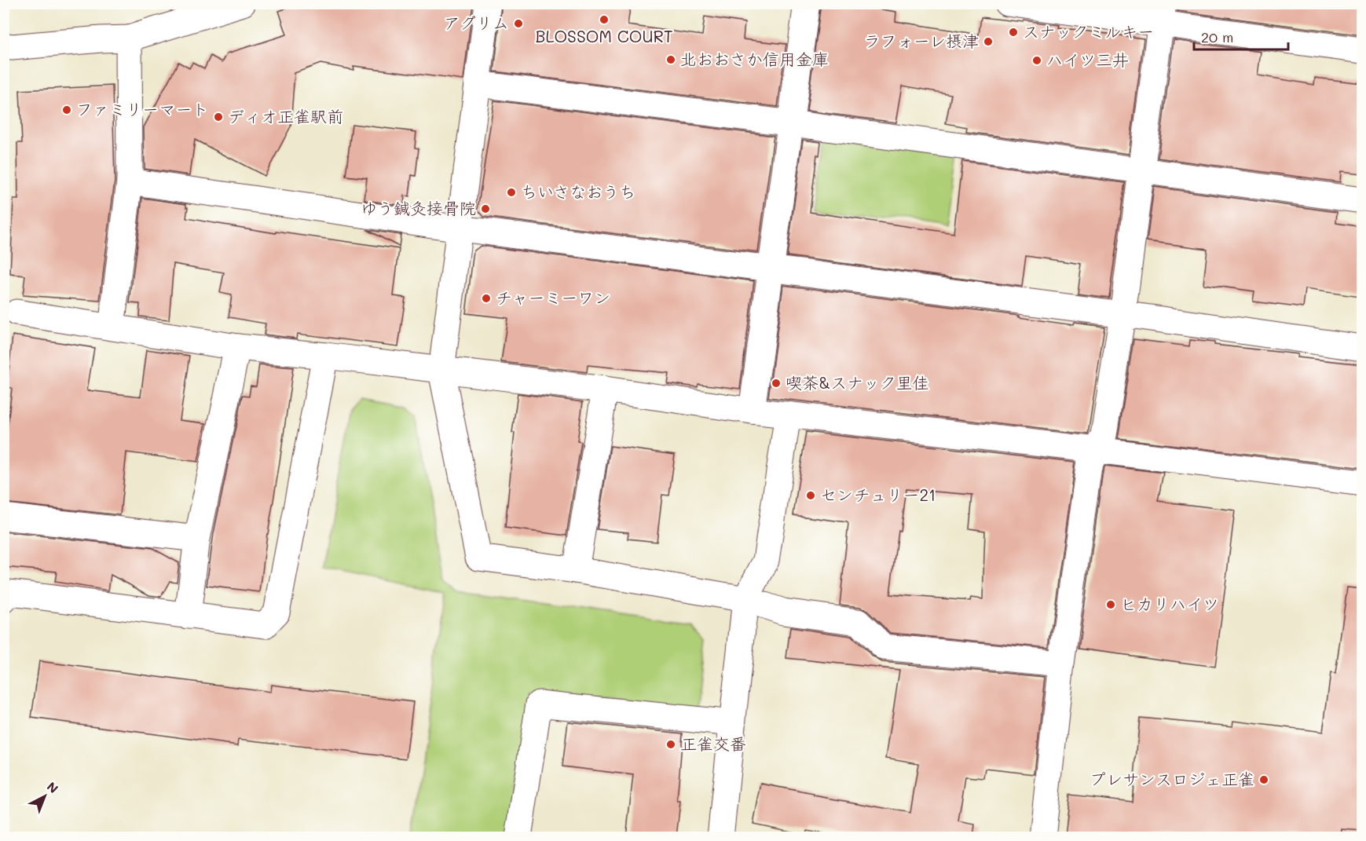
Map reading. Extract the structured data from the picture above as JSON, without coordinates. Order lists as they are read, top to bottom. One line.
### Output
{"places":["BLOSSOM COURT","アグリム","スナックミルキー","ラフォーレ摂津","北おおさか信用金庫","ハイツ三井","ファミリーマート","ディオ正雀駅前","ちいさなおうち","ゆう鍼灸接骨院","チャーミーワン","喫茶&スナック里佳","センチュリー21","ヒカリハイツ","正雀交番","プレサンスロジェ正雀"],"scale_bar":"20 m","north":"top right"}
